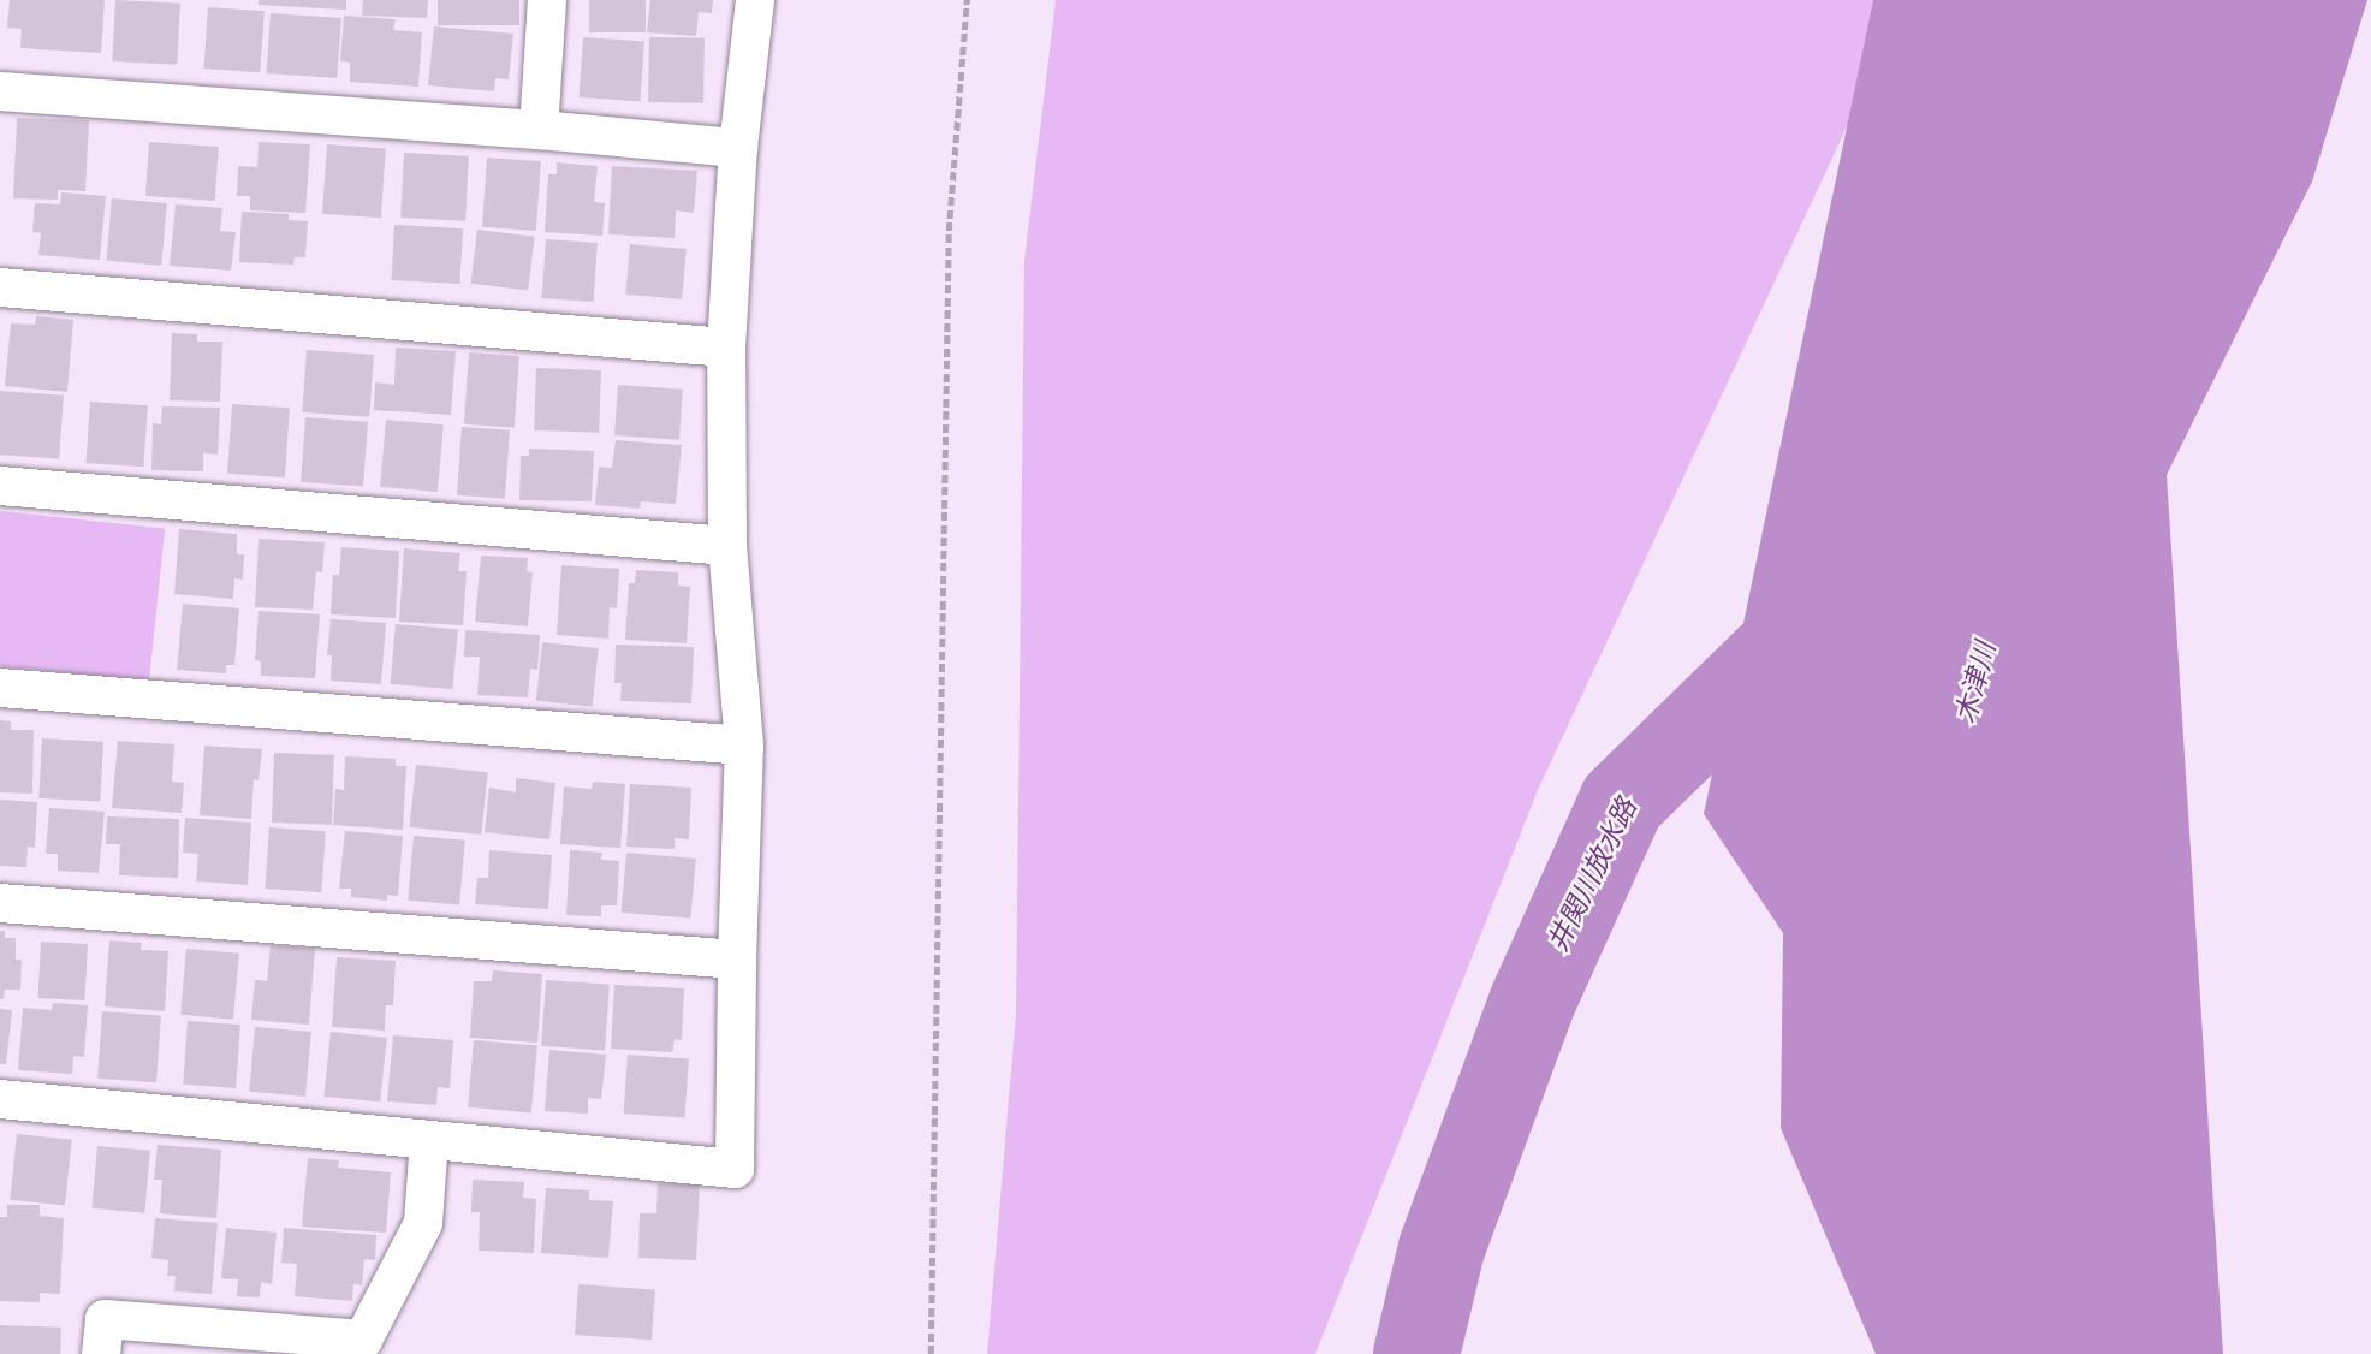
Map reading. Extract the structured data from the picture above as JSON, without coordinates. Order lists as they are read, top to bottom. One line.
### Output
{"water":["木津川","井関川放水路"]}
